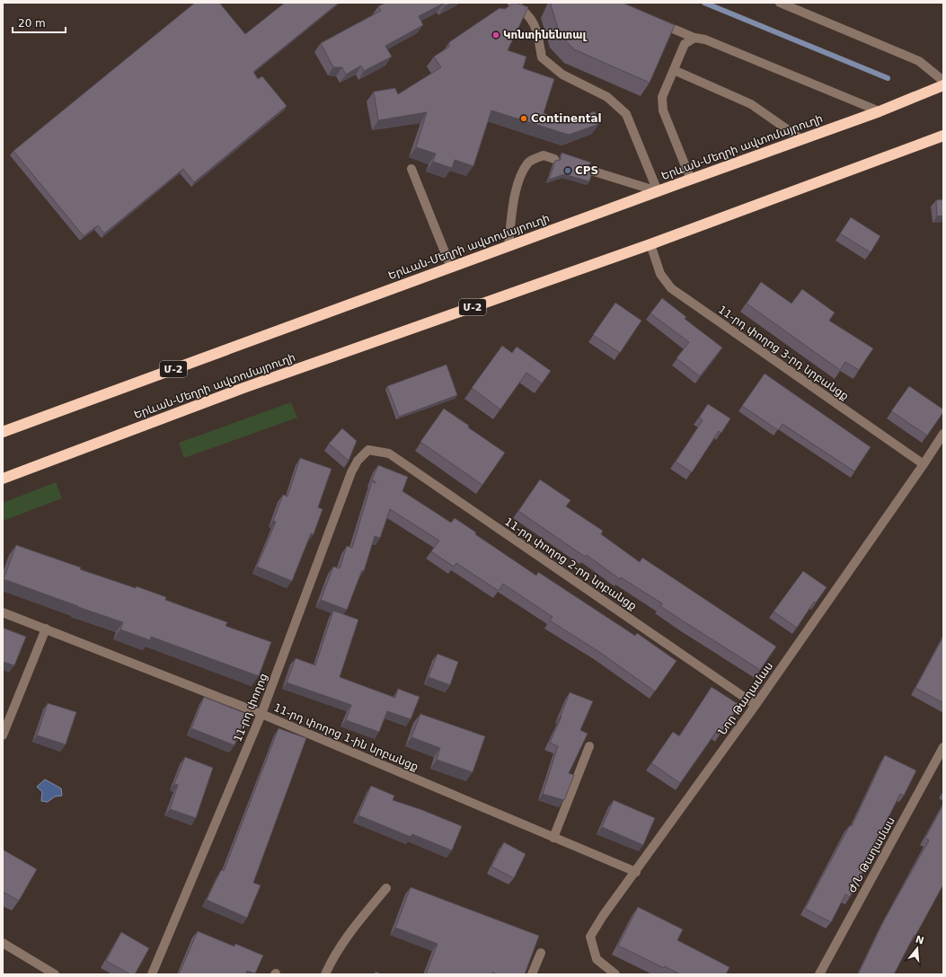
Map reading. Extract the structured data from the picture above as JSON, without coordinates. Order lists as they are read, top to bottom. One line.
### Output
{"streets":{"highway":["Երևան-Մեղրի ավտոմայրուղի","Մ-2"],"street":["11-րդ փողոց 3-րդ նրբանցք","11-րդ փողոց 2-րդ նրբանցք","Նոր Թաղամաս","11-րդ փողոց","11-րդ փողոց 1-ին նրբանցք","Ժ/Ն Թաղամաս"]},"crossings":[["Երևան-Մեղրի ավտոմայրուղի","11-րդ փողոց 3-րդ նրբանցք"],["11-րդ փողոց 3-րդ նրբանցք","Նոր Թաղամաս"],["11-րդ փողոց 2-րդ նրբանցք","Նոր Թաղամաս"],["11-րդ փողոց 2-րդ նրբանցք","11-րդ փողոց"],["Նոր Թաղամաս","11-րդ փողոց 1-ին նրբանցք"],["11-րդ փողոց","11-րդ փողոց 1-ին նրբանցք"]],"places":["Կոնտինենտալ","Continental","CPS"],"scale_bar":"20 m","north":"top"}
